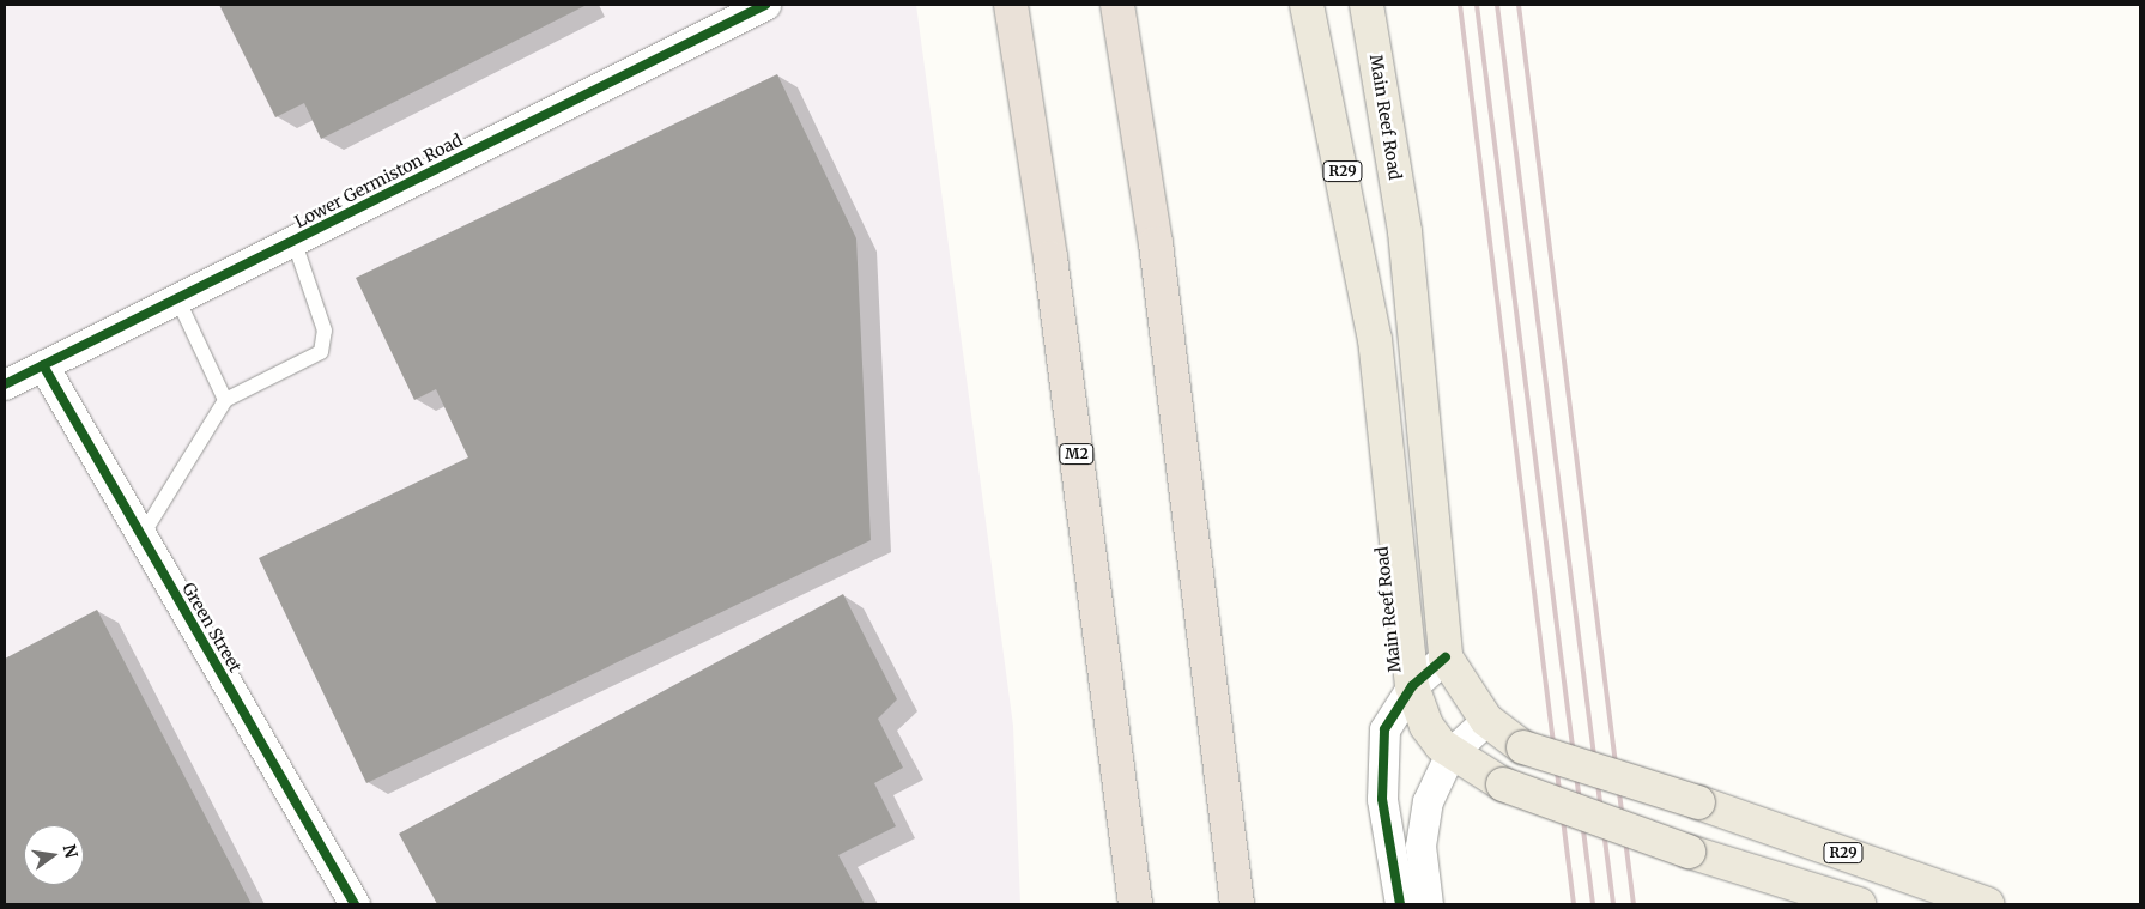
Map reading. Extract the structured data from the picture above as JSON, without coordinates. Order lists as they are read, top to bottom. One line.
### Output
{"streets":{"highway":["M2"],"main road":["Main Reef Road","R29"],"street":["Lower Germiston Road","Green Street"]},"crossings":[["Lower Germiston Road","Green Street"]],"north":"right"}
